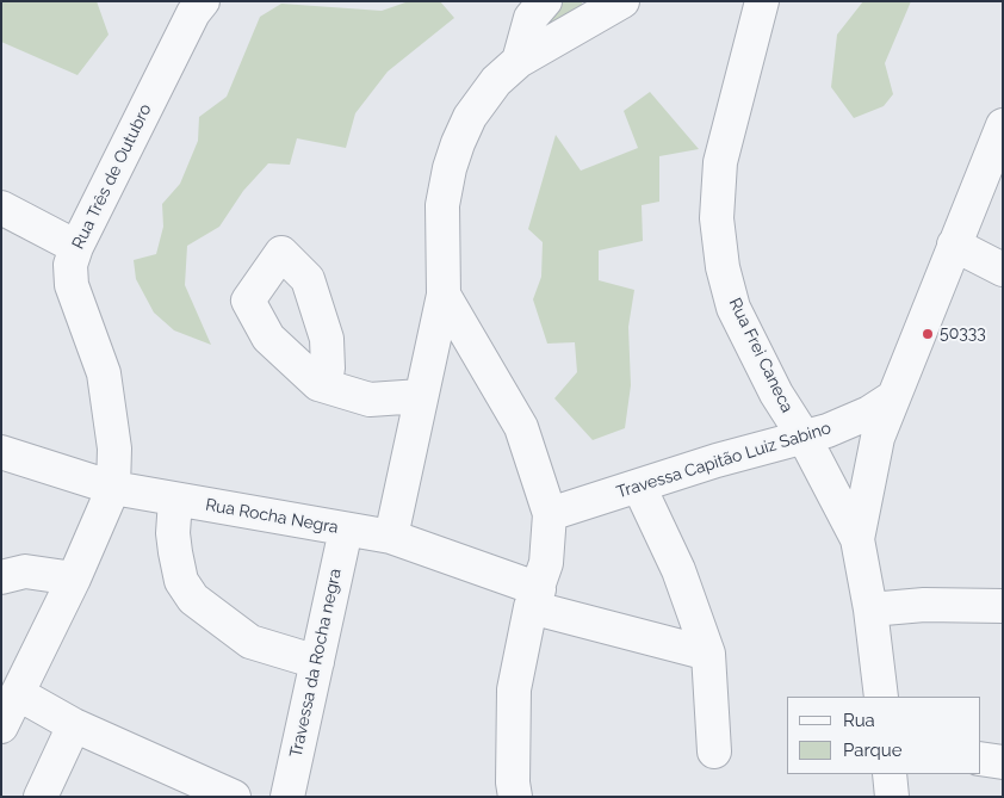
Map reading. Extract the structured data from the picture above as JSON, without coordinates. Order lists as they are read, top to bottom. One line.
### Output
{"streets":{"street":["Rua Três de Outubro","Rua Frei Caneca","Travessa Capitão Luiz Sabino","Rua Rocha Negra","Travessa da Rocha negra"]},"crossings":[["Rua Três de Outubro","Rua Rocha Negra"],["Rua Frei Caneca","Travessa Capitão Luiz Sabino"],["Rua Rocha Negra","Travessa da Rocha negra"]],"places":["50333"],"legend":["Rua","Parque"]}
